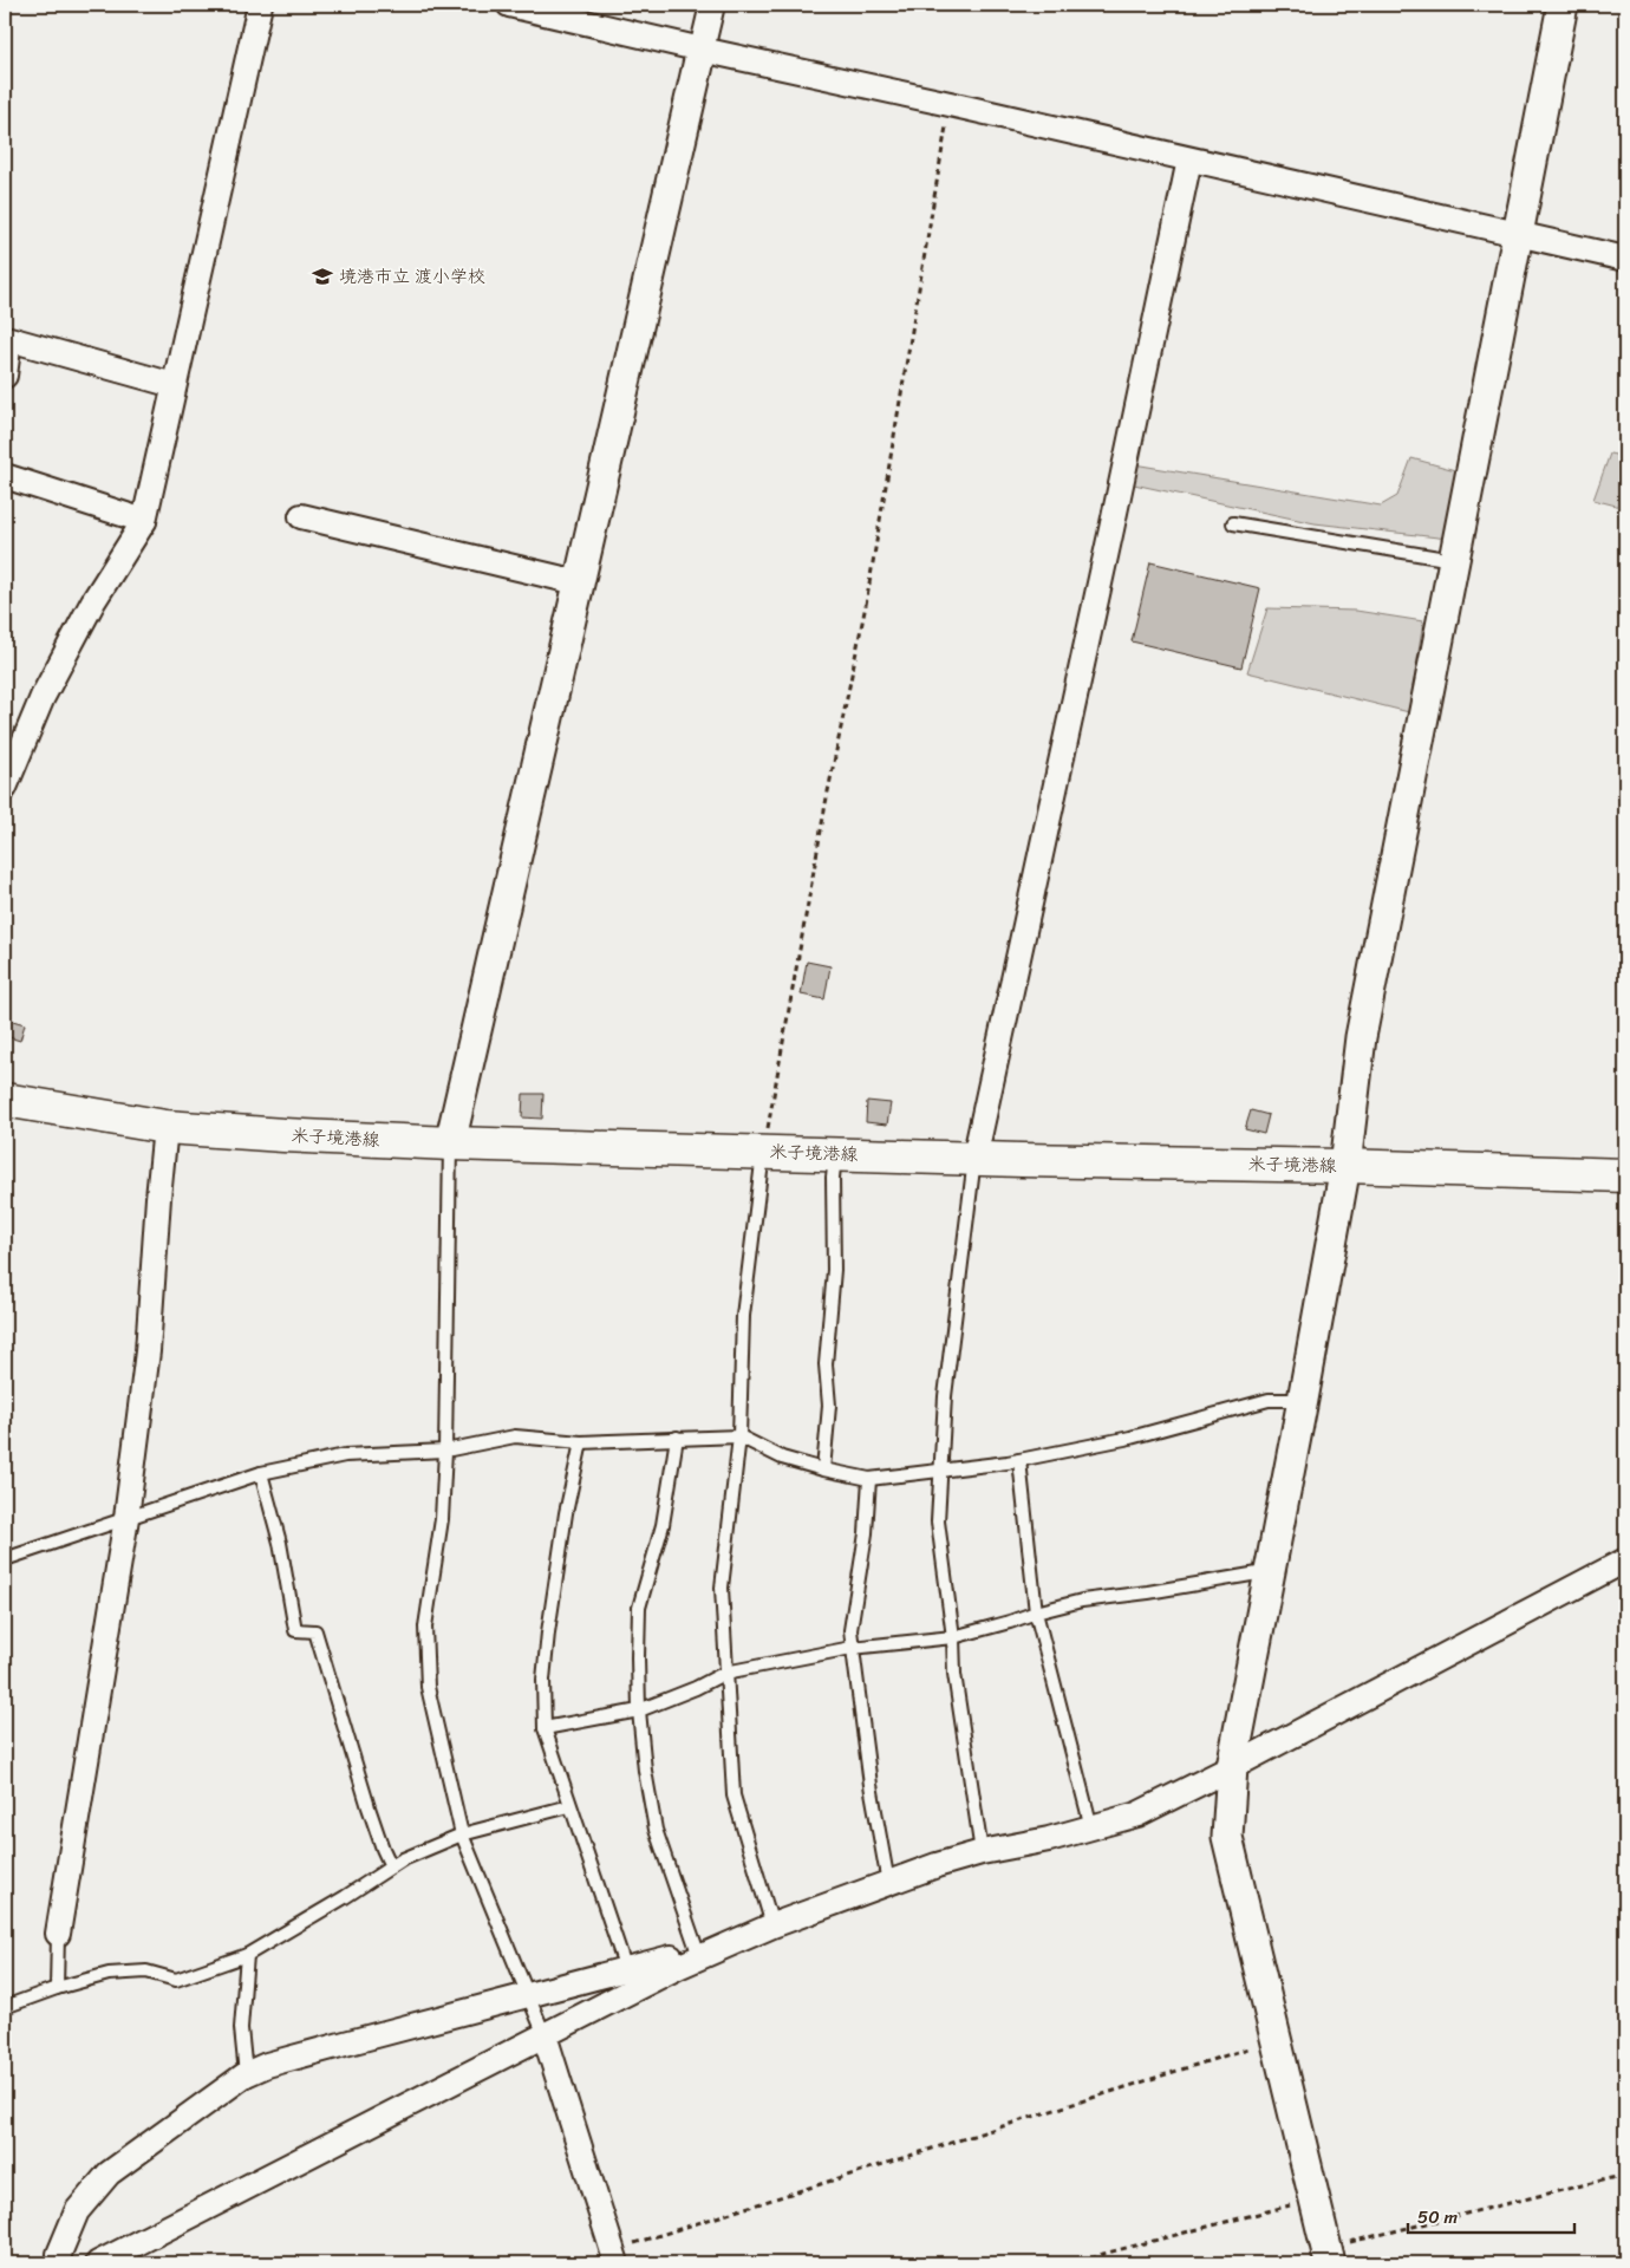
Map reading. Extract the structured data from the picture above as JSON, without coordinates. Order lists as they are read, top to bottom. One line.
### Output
{"streets":{"main road":["米子境港線"]},"places":{"school or university":["境港市立 渡小学校"]},"scale_bar":"50 m"}
